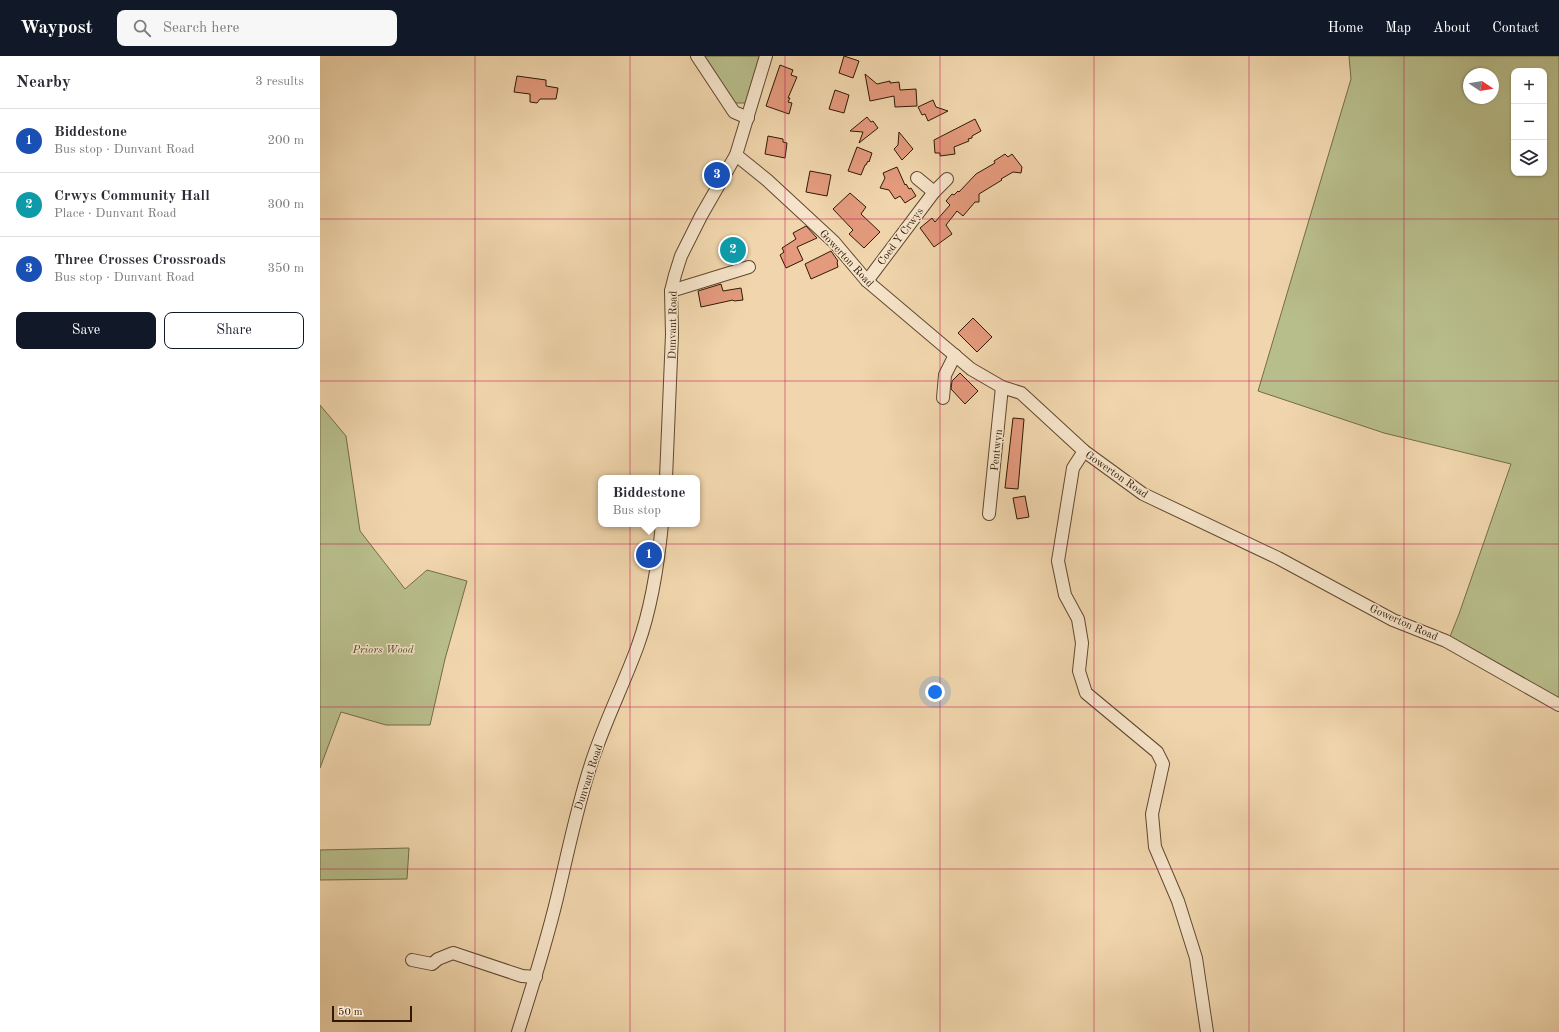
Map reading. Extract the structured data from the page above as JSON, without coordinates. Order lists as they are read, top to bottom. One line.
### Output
{"streets":{"street":["Coed Y Crwys","Gowerton Road","Dunvant Road","Pentwyn"]},"crossings":[["Coed Y Crwys","Gowerton Road"],["Gowerton Road","Dunvant Road"],["Gowerton Road","Pentwyn"]],"parks":["Priors Wood"],"scale_bar":"50 m","north":"right","page":{"header":"Waypost","search":"Search here","nav":["Home","Map","About","Contact"],"heading":["Nearby","3 results"],"map_buttons":["+","−"],"list":[{"mark":"1","name":"Biddestone","note":"Bus stop · Dunvant Road","value":"200 m"},{"mark":"2","name":"Crwys Community Hall","note":"Place · Dunvant Road","value":"300 m"},{"mark":"3","name":"Three Crosses Crossroads","note":"Bus stop · Dunvant Road","value":"350 m"}],"pins":["3","2","1"],"buttons":["Save","Share"],"popup":["Biddestone","Bus stop"],"scale":"50 m"}}
